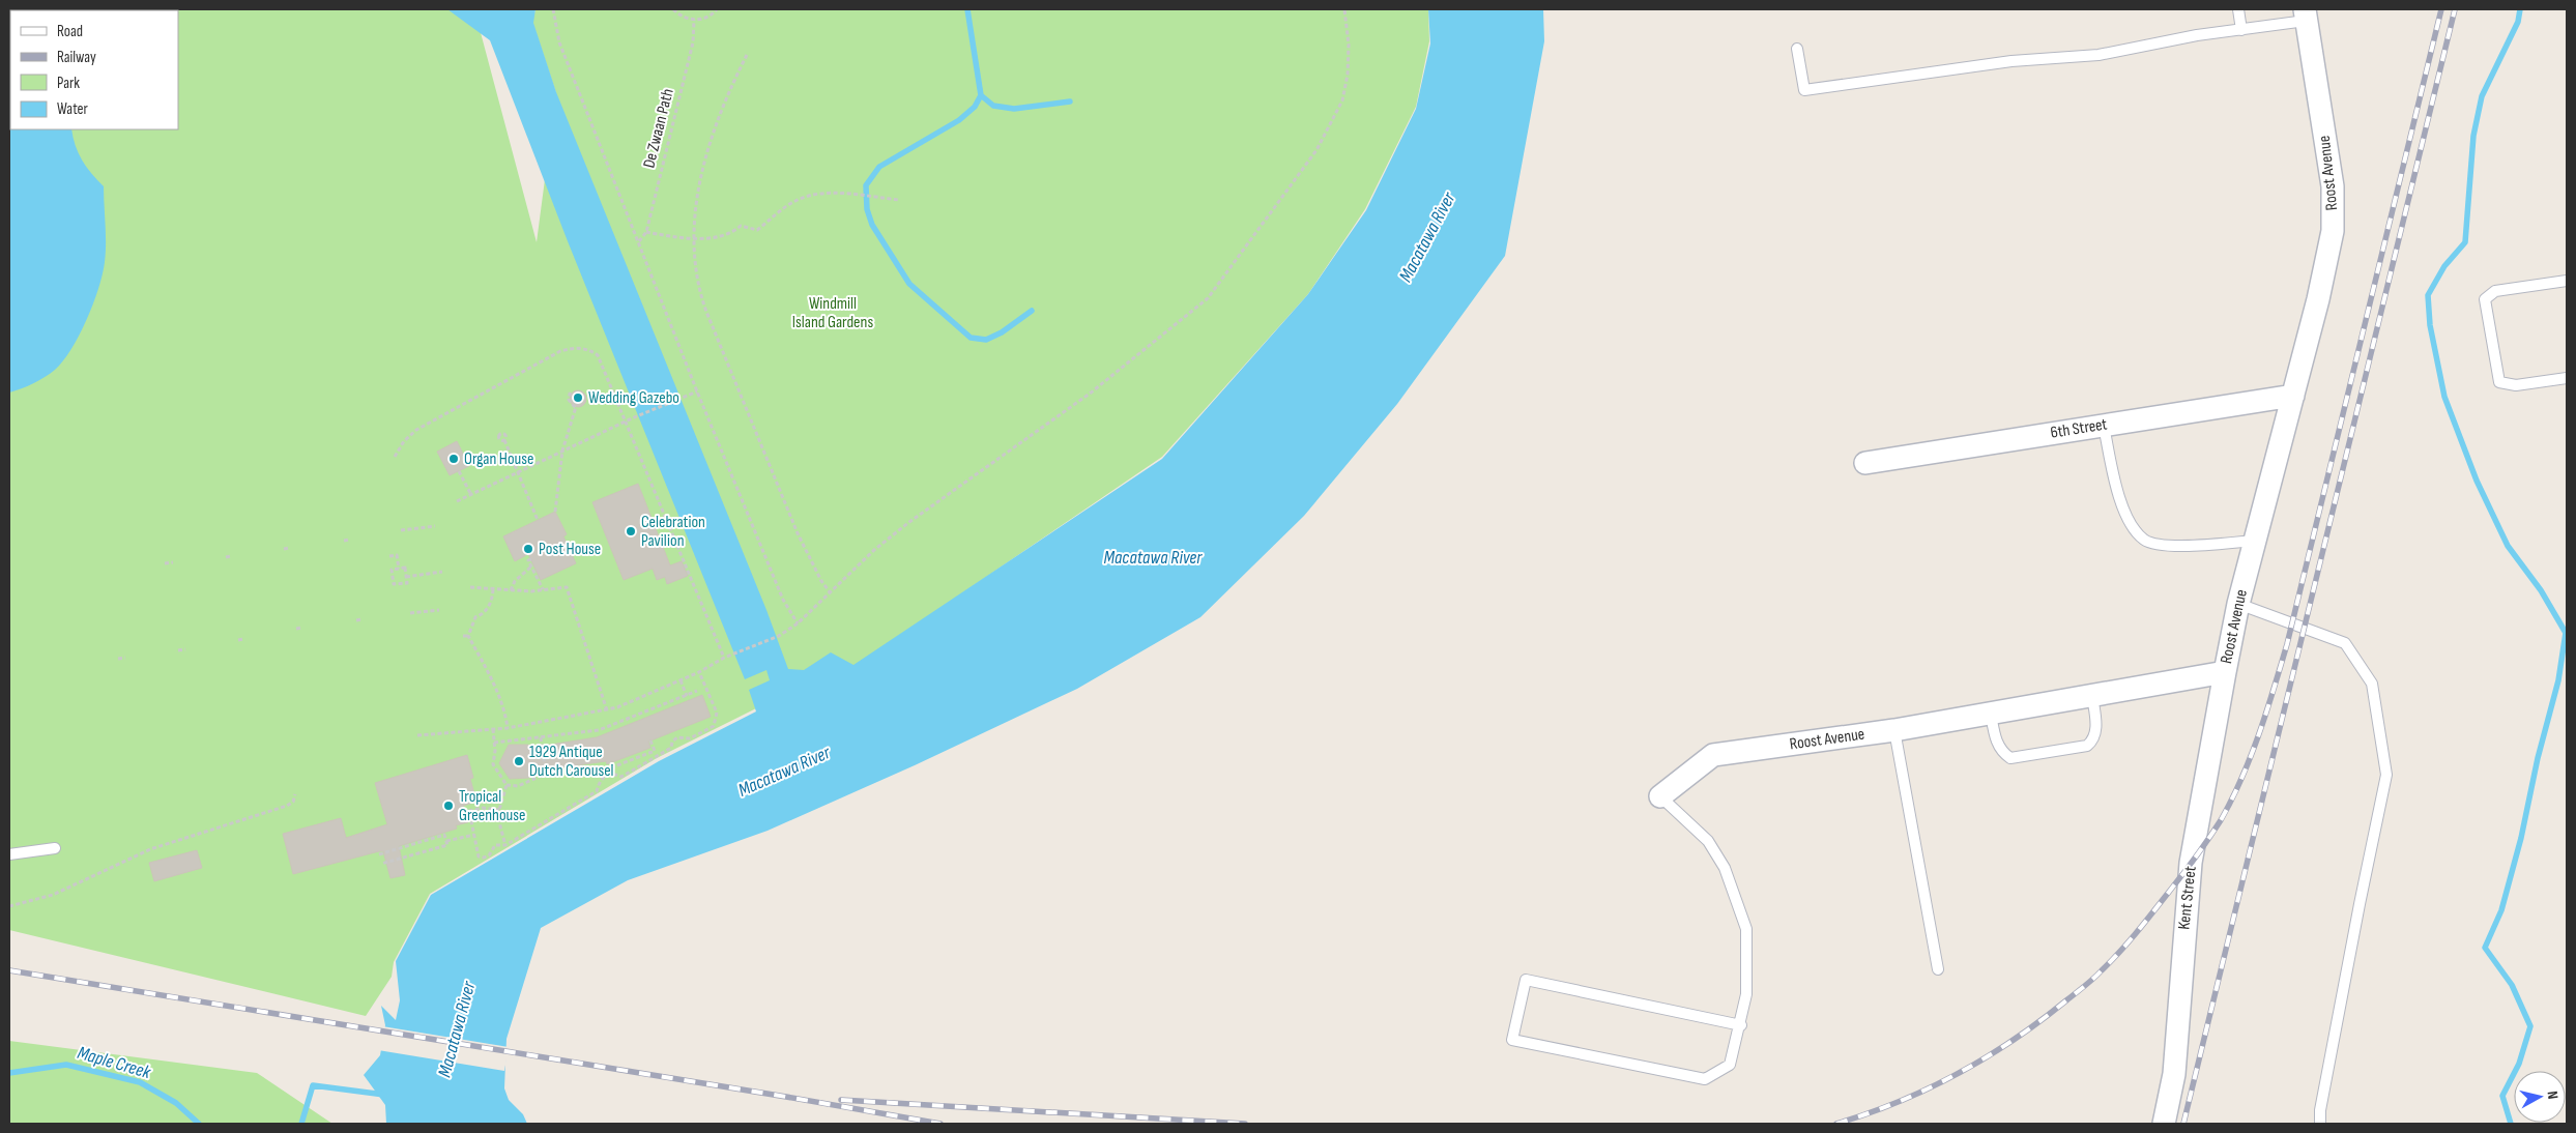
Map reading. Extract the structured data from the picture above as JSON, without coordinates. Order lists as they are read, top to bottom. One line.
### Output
{"streets":{"street":["Roost Avenue","6th Street","Kent Street"],"path":["De Zwaan Path"]},"crossings":[["Roost Avenue","6th Street"],["Roost Avenue","Kent Street"]],"water":["Macatawa River","Maple Creek"],"parks":["Windmill Island Gardens"],"places":["Wedding Gazebo","Organ House","Celebration Pavilion","Post House","1929 Antique Dutch Carousel","Tropical Greenhouse"],"legend":["Road","Railway","Park","Water"],"north":"right"}
